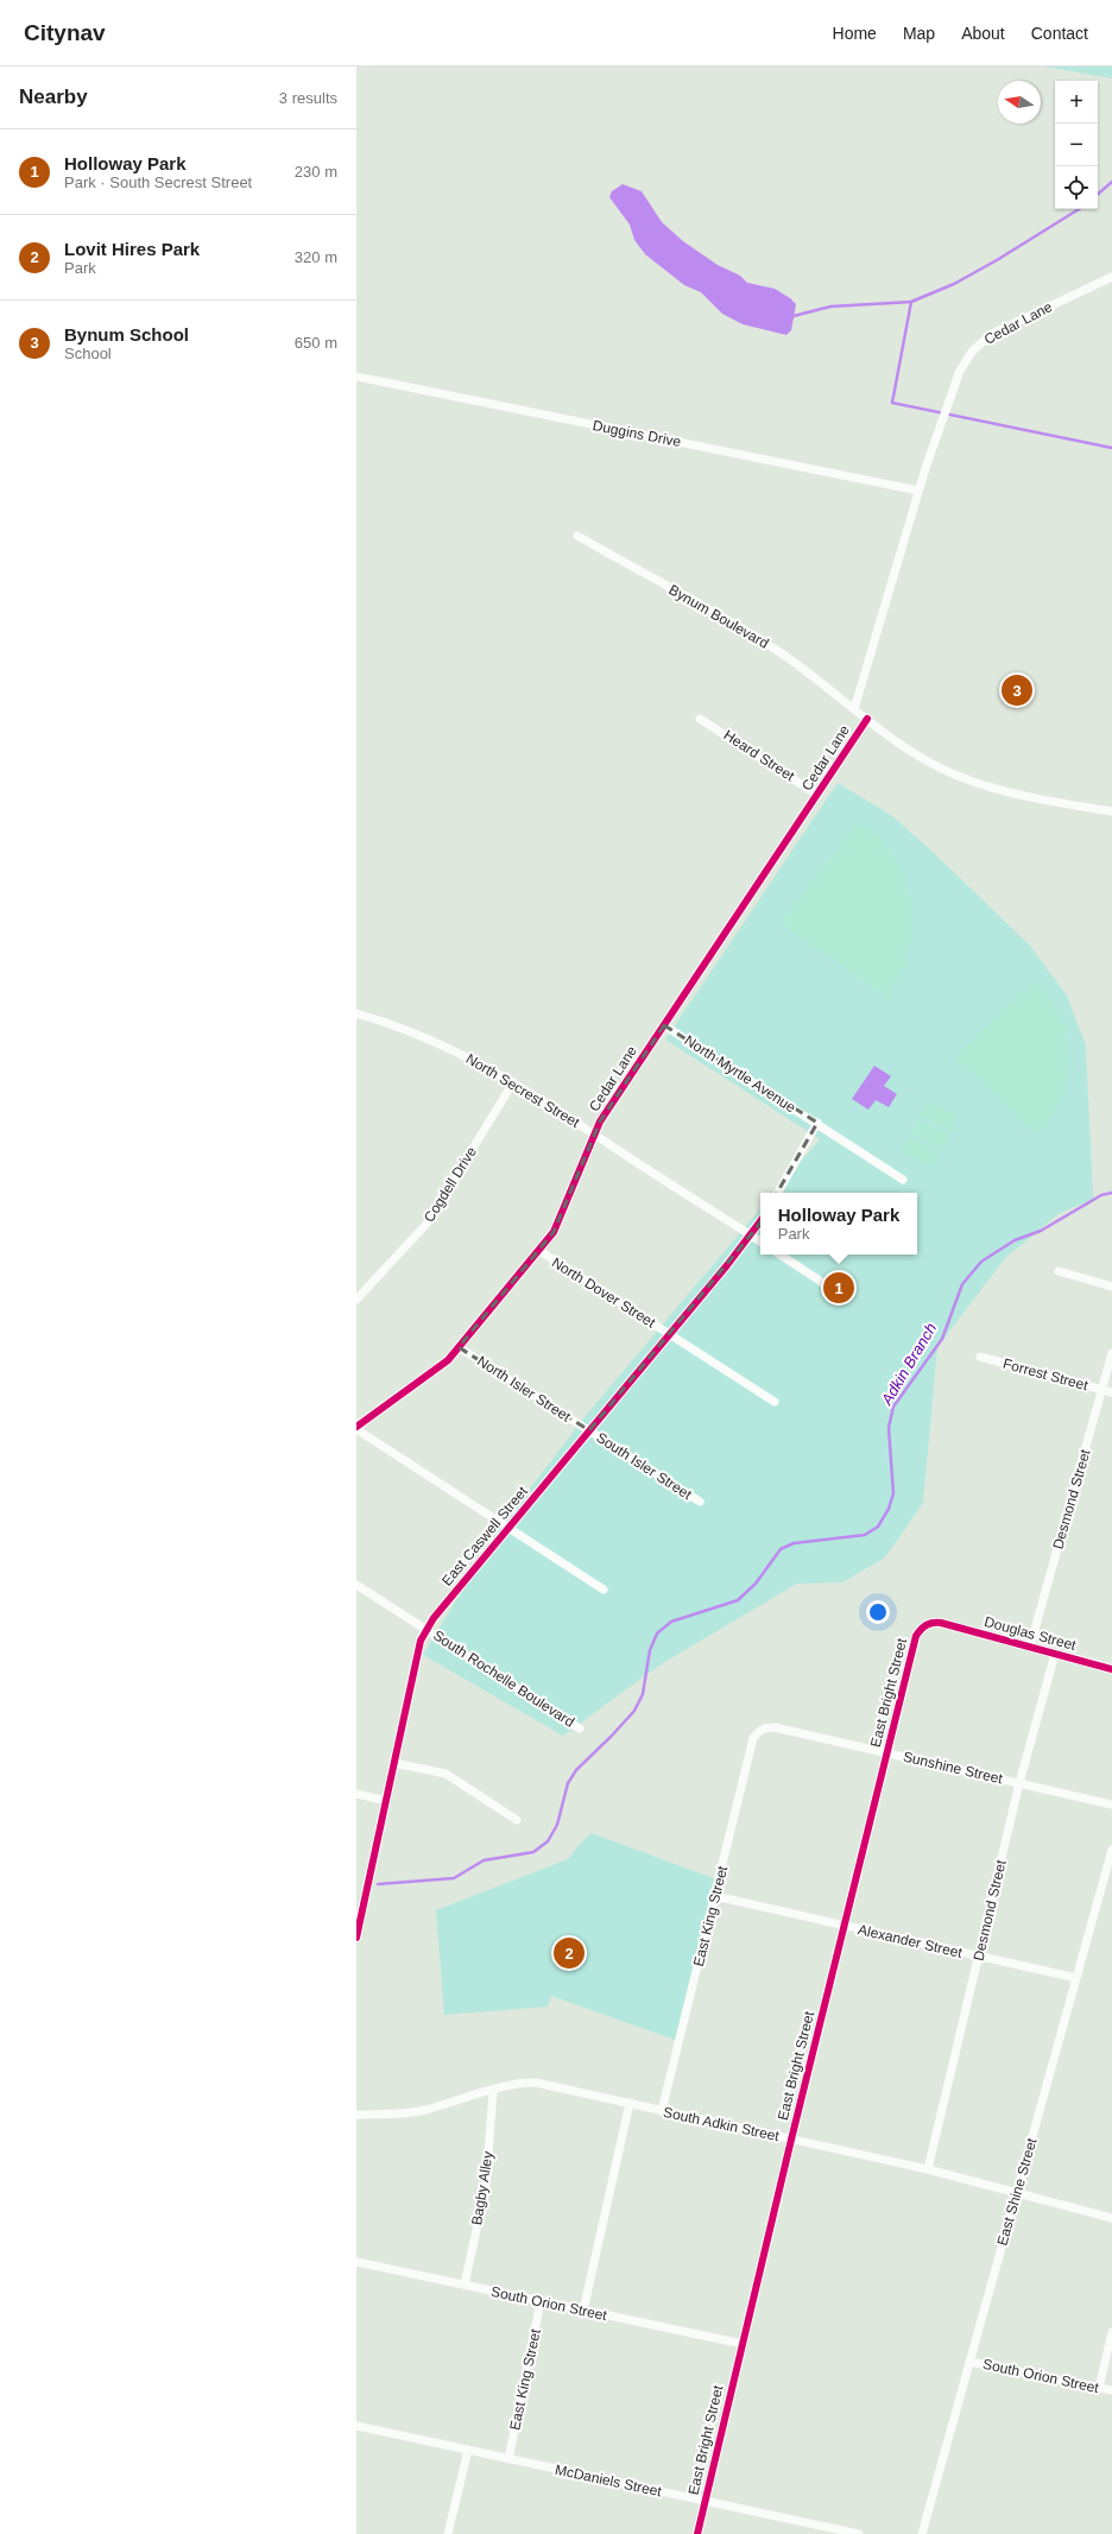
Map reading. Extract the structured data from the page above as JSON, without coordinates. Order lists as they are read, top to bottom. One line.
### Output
{"streets":{"street":["Cedar Lane","Duggins Drive","Bynum Boulevard","Heard Street","North Myrtle Avenue","North Secrest Street","Cogdell Drive","North Dover Street","Forrest Street","North Isler Street","South Isler Street","Desmond Street","East Caswell Street","Douglas Street","South Rochelle Boulevard","East Bright Street","Sunshine Street","East King Street","Alexander Street","South Adkin Street","Bagby Alley","East Shine Street","South Orion Street","McDaniels Street"]},"crossings":[["Cedar Lane","Duggins Drive"],["Cedar Lane","Bynum Boulevard"],["Cedar Lane","Heard Street"],["Cedar Lane","North Myrtle Avenue"],["Cedar Lane","North Secrest Street"],["Cedar Lane","North Dover Street"],["Cedar Lane","North Isler Street"],["North Secrest Street","Cogdell Drive"],["North Secrest Street","East Caswell Street"],["North Dover Street","East Caswell Street"],["Forrest Street","Desmond Street"],["North Isler Street","South Isler Street"],["North Isler Street","East Caswell Street"],["South Isler Street","East Caswell Street"],["Desmond Street","Douglas Street"],["Desmond Street","Sunshine Street"],["Desmond Street","Alexander Street"],["Desmond Street","South Adkin Street"],["East Caswell Street","South Rochelle Boulevard"],["Douglas Street","East Bright Street"],["East Bright Street","Sunshine Street"],["East Bright Street","Alexander Street"],["East Bright Street","South Adkin Street"],["East Bright Street","South Orion Street"],["East Bright Street","McDaniels Street"],["Sunshine Street","East King Street"],["East King Street","Alexander Street"],["East King Street","South Adkin Street"],["East King Street","South Orion Street"],["East King Street","McDaniels Street"],["Alexander Street","East Shine Street"],["South Adkin Street","Bagby Alley"],["South Adkin Street","East Shine Street"],["Bagby Alley","South Orion Street"],["East Shine Street","South Orion Street"]],"water":["Adkin Branch"],"north":"left","page":{"header":"Citynav","nav":["Home","Map","About","Contact"],"heading":["Nearby","3 results"],"map_buttons":["+","−"],"list":[{"mark":"1","name":"Holloway Park","note":"Park · South Secrest Street","value":"230 m"},{"mark":"2","name":"Lovit Hires Park","note":"Park","value":"320 m"},{"mark":"3","name":"Bynum School","note":"School","value":"650 m"}],"pins":["3","1","2"],"popup":["Holloway Park","Park"]}}
